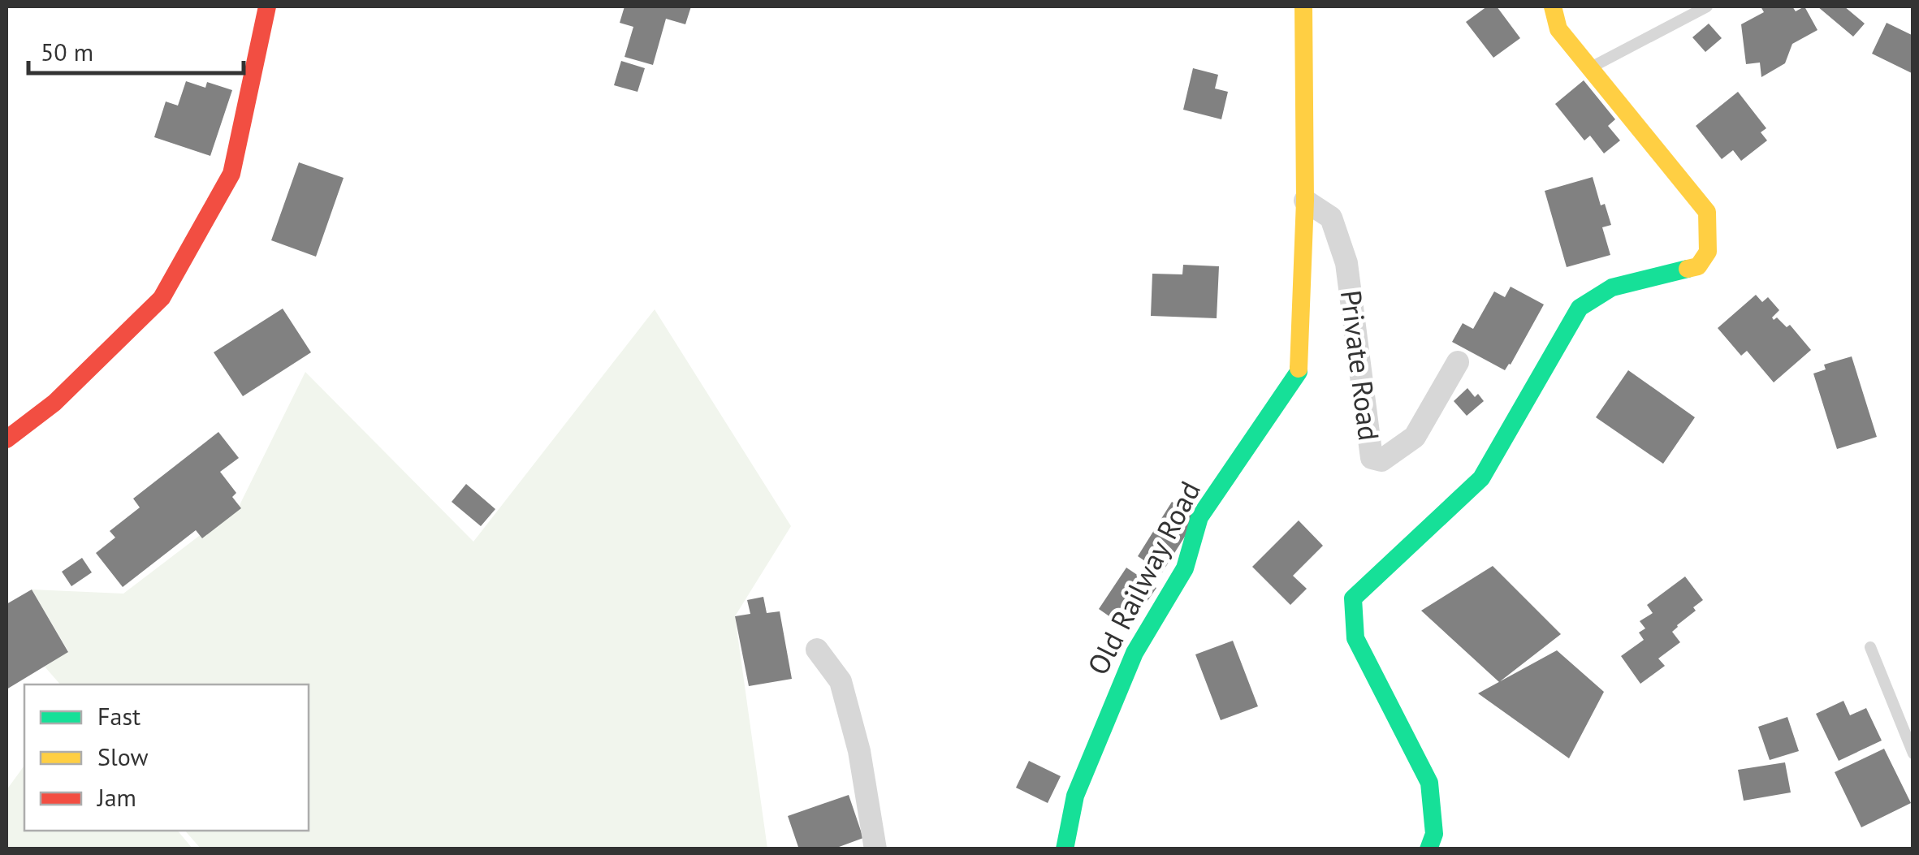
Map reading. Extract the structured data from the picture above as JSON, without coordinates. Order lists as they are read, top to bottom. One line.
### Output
{"streets":{"street":["Private Road","Old Railway Road"]},"crossings":[["Private Road","Old Railway Road"]],"legend":["Fast","Slow","Jam"],"scale_bar":"50 m"}
